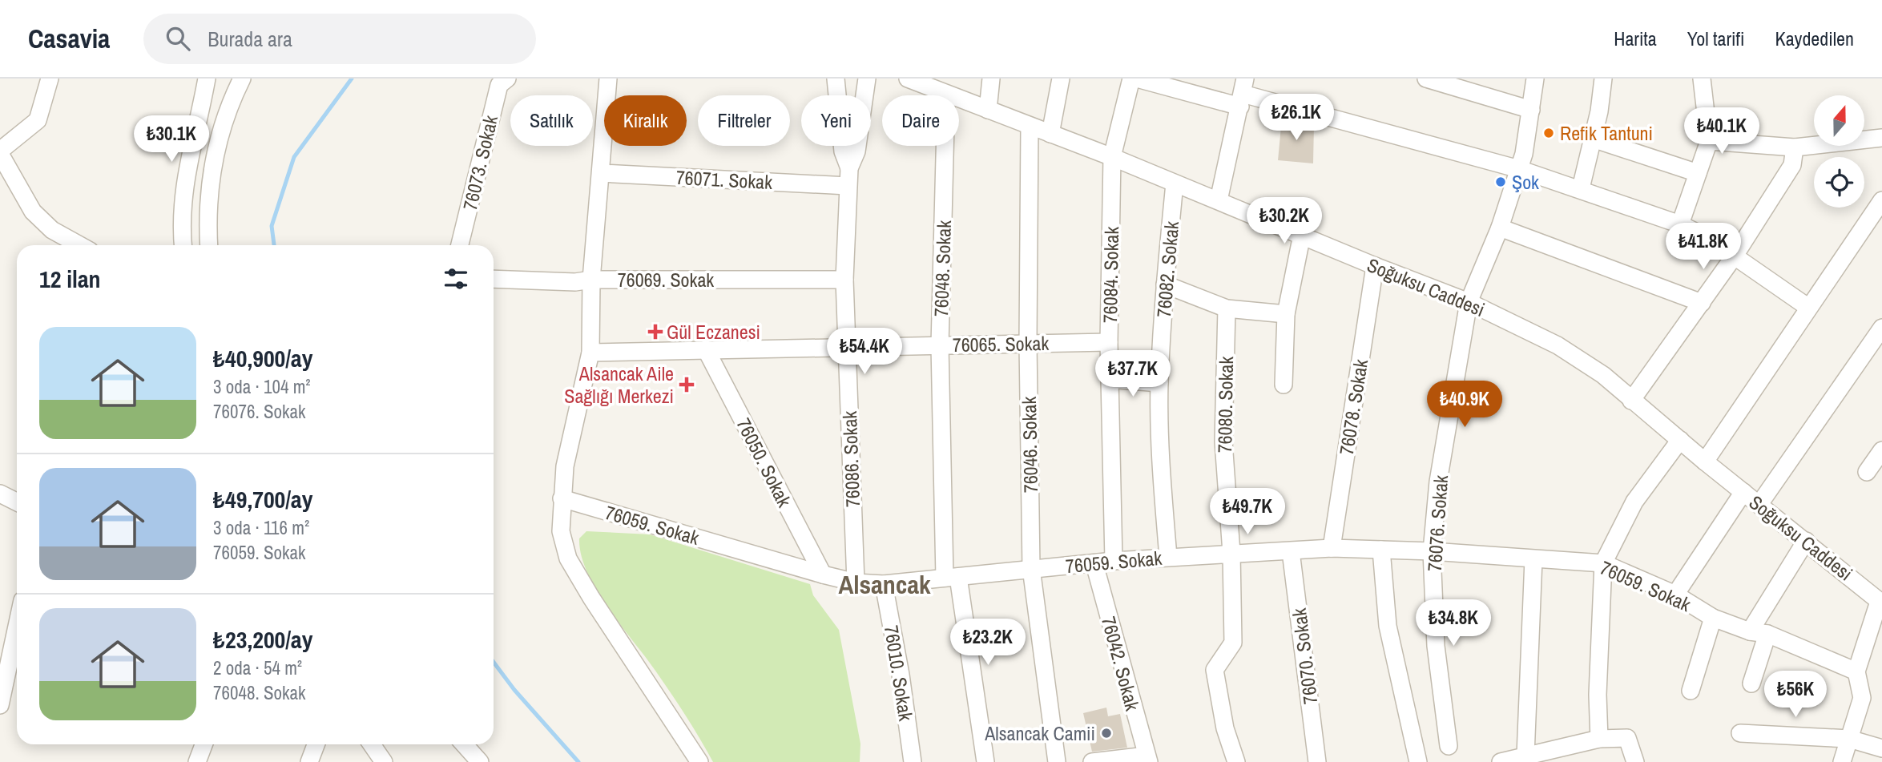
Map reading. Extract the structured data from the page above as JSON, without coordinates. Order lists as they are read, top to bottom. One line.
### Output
{"streets":{"street":["76073. Sokak","76071. Sokak","76048. Sokak","76082. Sokak","76084. Sokak","76069. Sokak","Soğuksu Caddesi","76065. Sokak","76080. Sokak","76078. Sokak","76046. Sokak","76086. Sokak","76050. Sokak","76076. Sokak","76059. Sokak","76070. Sokak","76042. Sokak","76010. Sokak"]},"crossings":[["76071. Sokak","76086. Sokak"],["76048. Sokak","Soğuksu Caddesi"],["76048. Sokak","76065. Sokak"],["76048. Sokak","76059. Sokak"],["76082. Sokak","Soğuksu Caddesi"],["76082. Sokak","76059. Sokak"],["76084. Sokak","Soğuksu Caddesi"],["76084. Sokak","76065. Sokak"],["76084. Sokak","76059. Sokak"],["76069. Sokak","76086. Sokak"],["Soğuksu Caddesi","76078. Sokak"],["Soğuksu Caddesi","76046. Sokak"],["Soğuksu Caddesi","76076. Sokak"],["76065. Sokak","76046. Sokak"],["76065. Sokak","76086. Sokak"],["76065. Sokak","76050. Sokak"],["76080. Sokak","76059. Sokak"],["76078. Sokak","76059. Sokak"],["76046. Sokak","76059. Sokak"],["76086. Sokak","76059. Sokak"],["76050. Sokak","76059. Sokak"],["76076. Sokak","76059. Sokak"],["76059. Sokak","76070. Sokak"],["76059. Sokak","76042. Sokak"],["76059. Sokak","76010. Sokak"]],"districts":["Alsancak"],"places":{"other":["Refik Tantuni","Şok","Alsancak Camii"],"health":["Gül Eczanesi","Alsancak Aile Sağlığı Merkezi"]},"north":"top","page":{"header":"Casavia","search":"Burada ara","nav":["Harita","Yol tarifi","Kaydedilen"],"price":["₺26.1K","₺40.1K","₺30.1K","₺30.2K","₺41.8K","₺54.4K","₺37.7K","₺40.9K","₺49.7K","₺34.8K","₺23.2K","₺56K"],"chip":["Satılık","Kiralık","Filtreler","Yeni","Daire"],"heading":"12 ilan","list":[{"name":"₺40,900/ay","note":"3 oda · 104 m² · 76076. Sokak"},{"name":"₺49,700/ay","note":"3 oda · 116 m² · 76059. Sokak"},{"name":"₺23,200/ay","note":"2 oda · 54 m² · 76048. Sokak"}]}}
